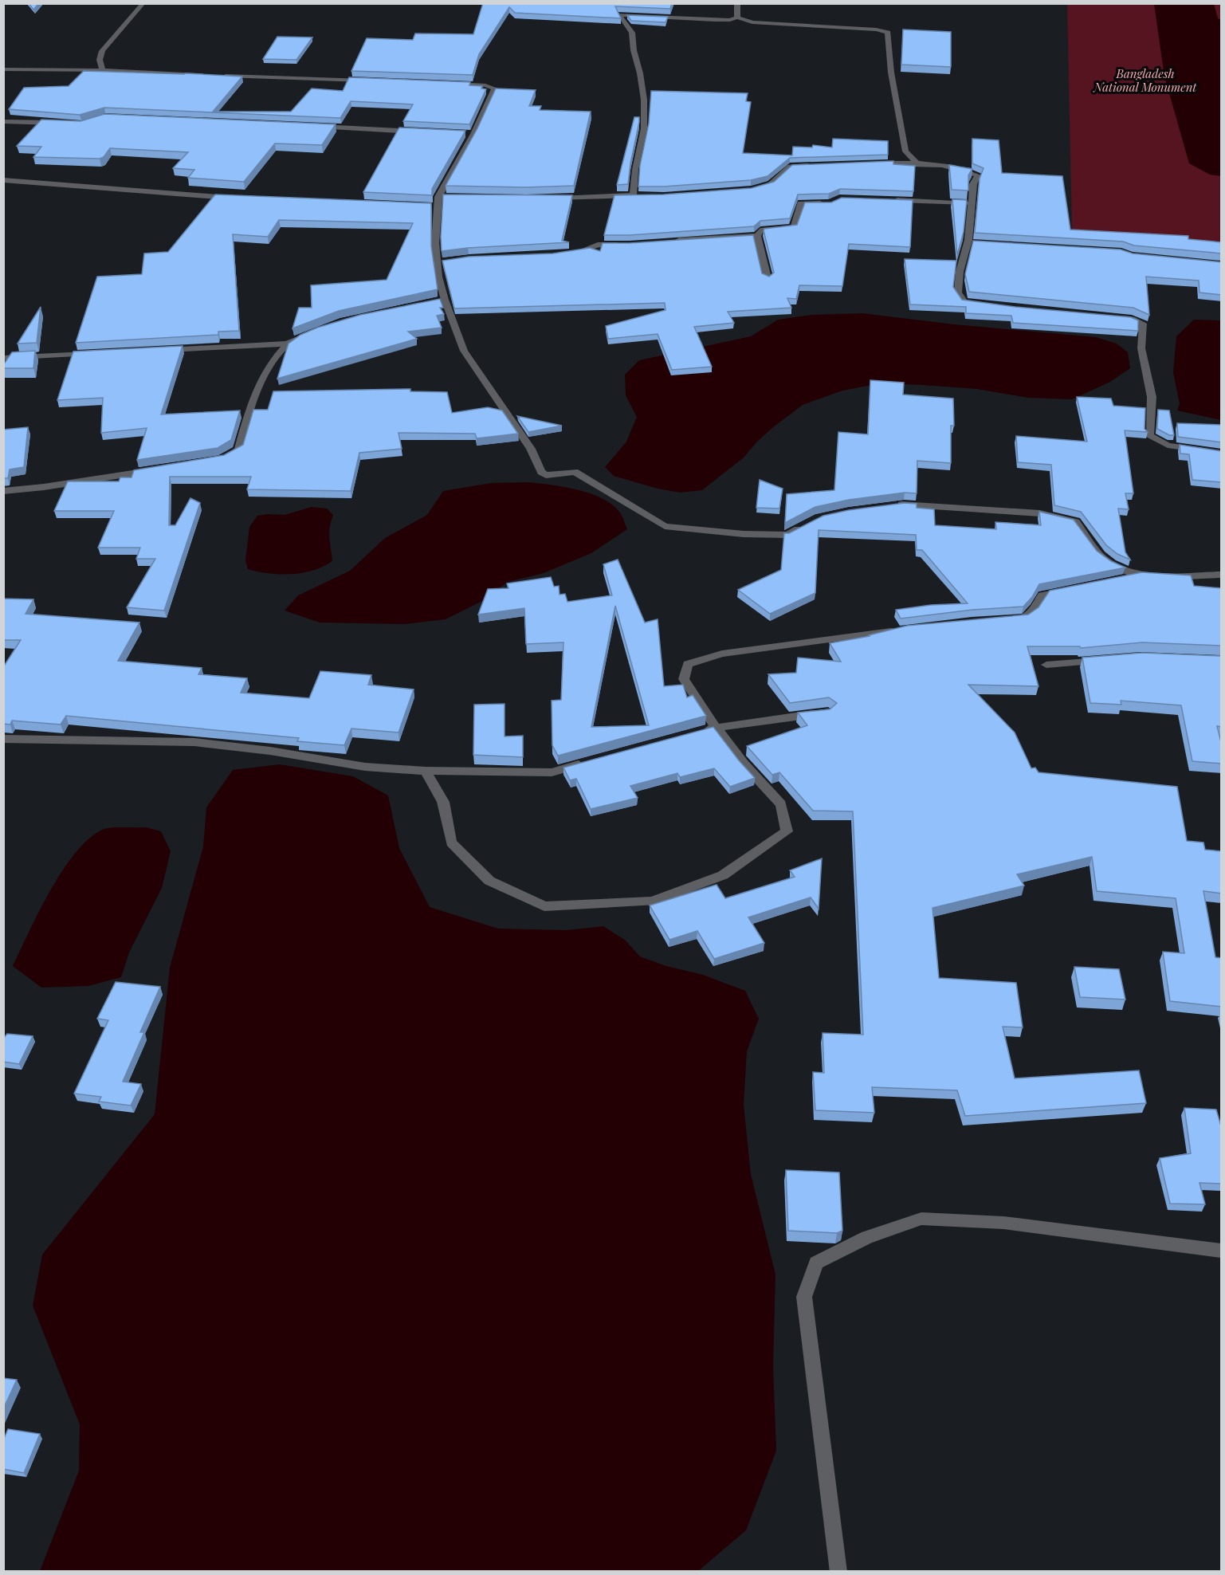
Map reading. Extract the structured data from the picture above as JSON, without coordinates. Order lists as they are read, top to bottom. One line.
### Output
{"parks":["Bangladesh National Monument"]}
